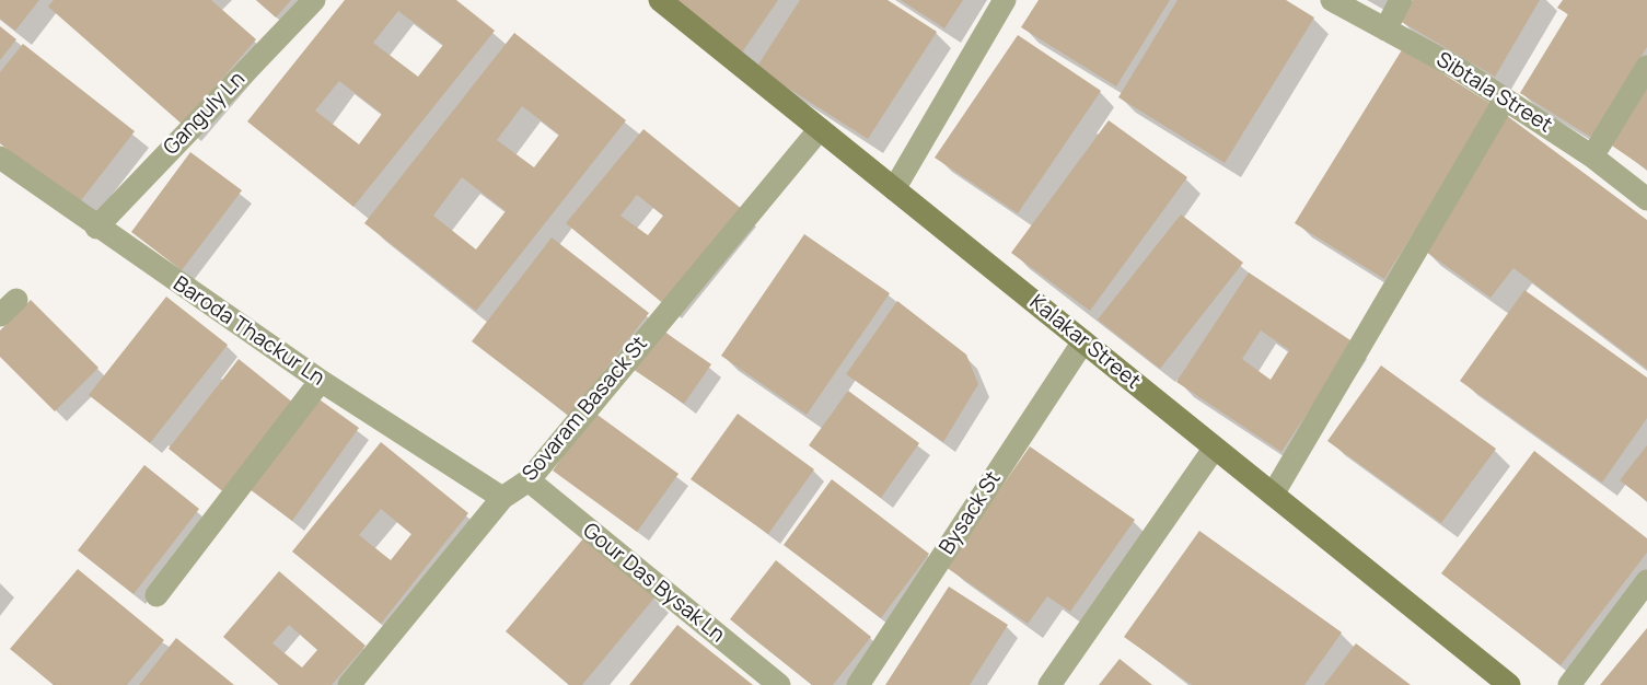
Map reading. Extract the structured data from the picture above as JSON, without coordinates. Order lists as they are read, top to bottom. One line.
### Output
{"streets":{"main road":["Kalakar Street"],"street":["Sibtala Street","Ganguly Ln","Baroda Thackur Ln","Sovaram Basack St","Bysack St","Gour Das Bysak Ln"]},"crossings":[["Ganguly Ln","Baroda Thackur Ln"],["Baroda Thackur Ln","Sovaram Basack St"],["Kalakar Street","Sovaram Basack St"],["Kalakar Street","Bysack St"],["Sovaram Basack St","Gour Das Bysak Ln"]]}
